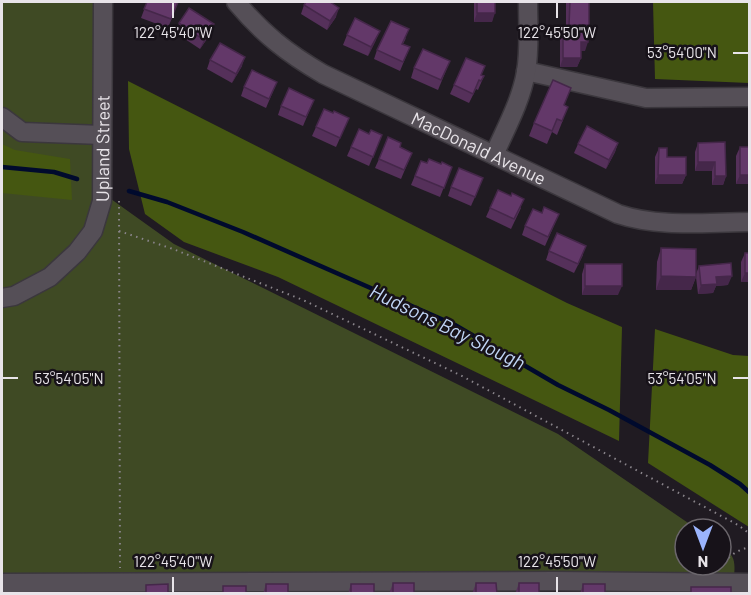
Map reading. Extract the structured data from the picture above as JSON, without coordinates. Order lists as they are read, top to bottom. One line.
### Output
{"streets":{"street":["Upland Street","MacDonald Avenue"]},"water":["Hudsons Bay Slough"],"north":"bottom","coordinates":["122°45'40\"W","122°45'50\"W","53°54'00\"N","53°54'05\"N"]}
